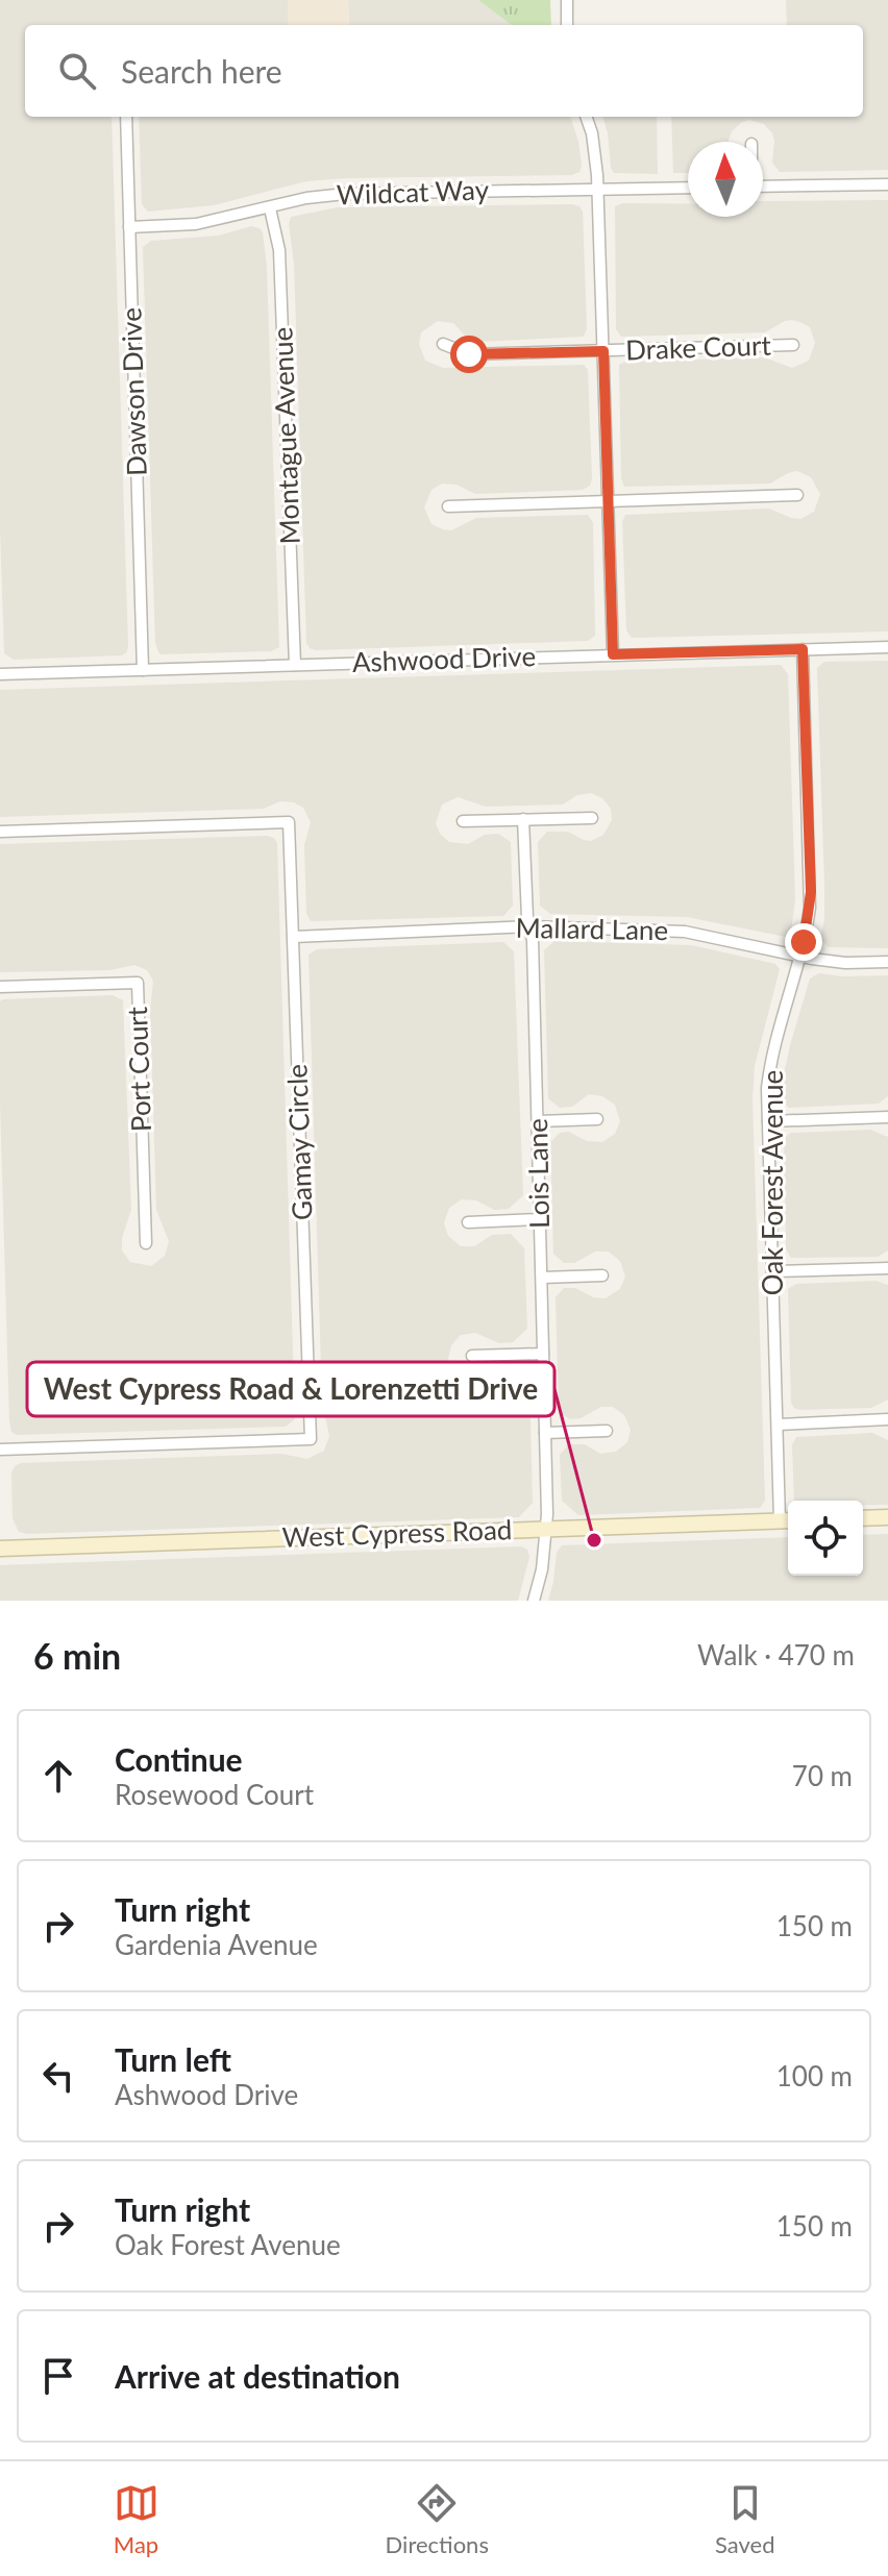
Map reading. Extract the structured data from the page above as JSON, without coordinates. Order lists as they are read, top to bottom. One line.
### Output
{"streets":{"street":["Wildcat Way","Drake Court","Dawson Drive","Montague Avenue","Ashwood Drive","Mallard Lane","Port Court","Gamay Circle","Lois Lane","Oak Forest Avenue","West Cypress Road"]},"crossings":[["Wildcat Way","Dawson Drive"],["Wildcat Way","Montague Avenue"],["Dawson Drive","Ashwood Drive"],["Montague Avenue","Ashwood Drive"],["Ashwood Drive","Oak Forest Avenue"],["Mallard Lane","Gamay Circle"],["Mallard Lane","Lois Lane"],["Mallard Lane","Oak Forest Avenue"],["Lois Lane","West Cypress Road"],["Oak Forest Avenue","West Cypress Road"]],"places":["West Cypress Road & Lorenzetti Drive"],"north":"top","page":{"search":"Search here","heading":["6 min","Walk · 470 m"],"list":[["Continue","Rosewood Court","70 m"],["Turn right","Gardenia Avenue","150 m"],["Turn left","Ashwood Drive","100 m"],["Turn right","Oak Forest Avenue","150 m"],"Arrive at destination"],"nav":["Map","Directions","Saved"]}}
